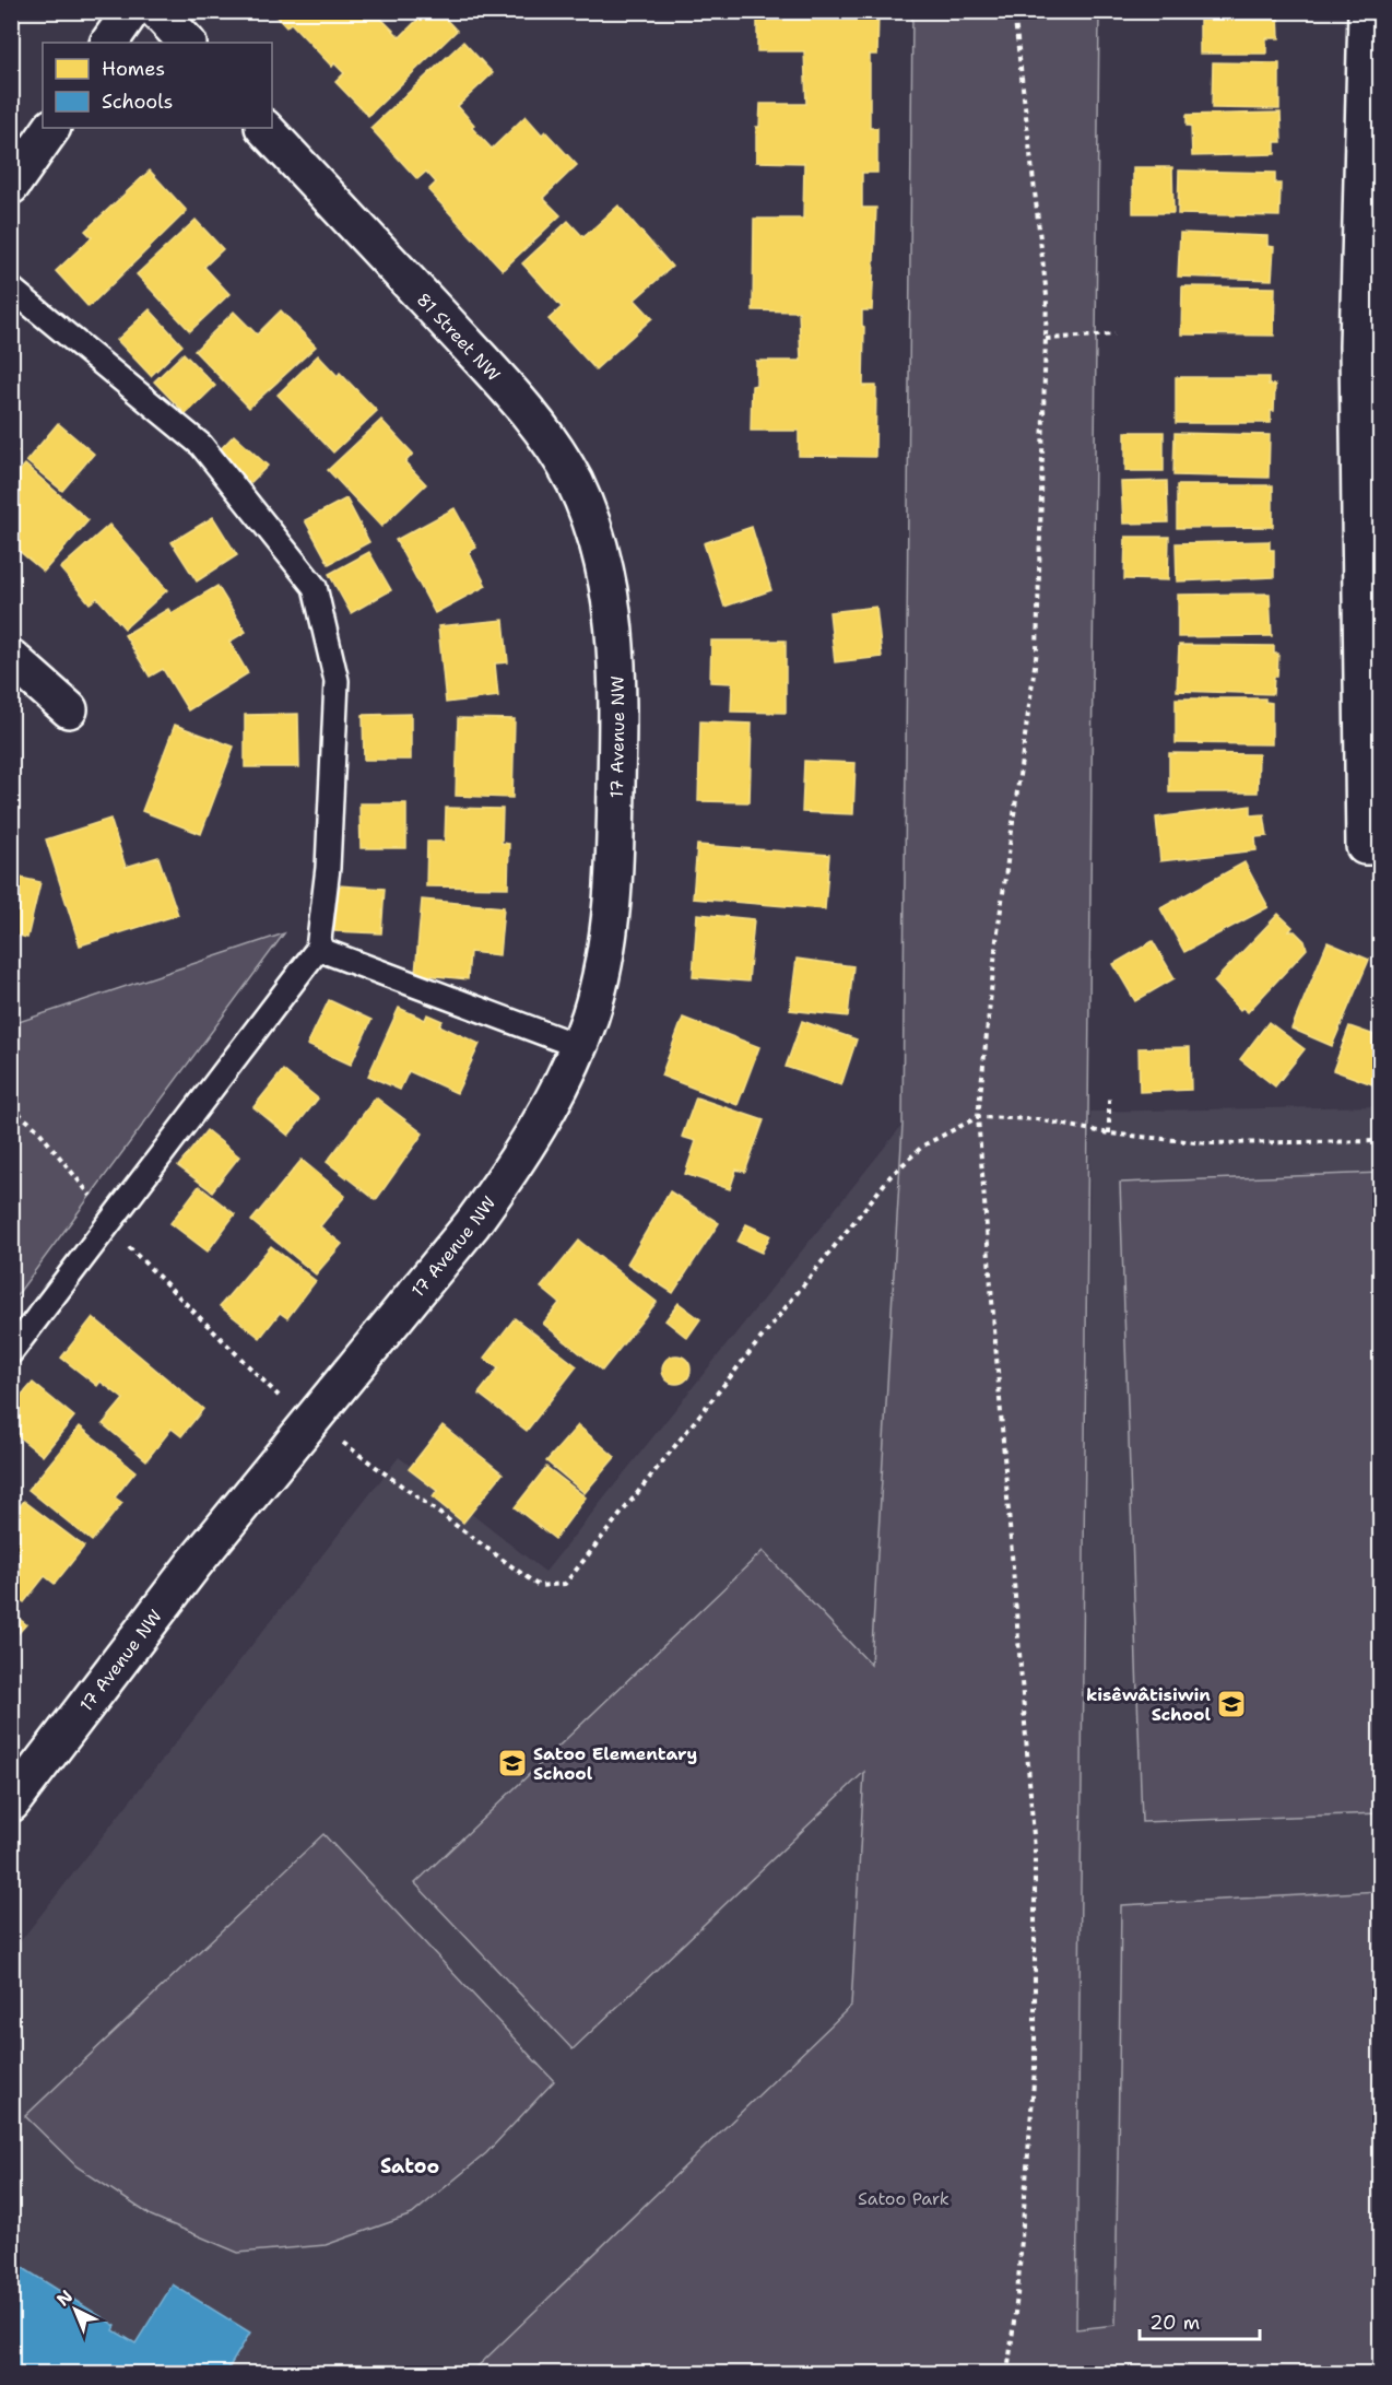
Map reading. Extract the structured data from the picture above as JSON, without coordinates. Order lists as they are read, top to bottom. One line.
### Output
{"streets":{"street":["81 Street NW","17 Avenue NW"]},"crossings":[["81 Street NW","17 Avenue NW"]],"districts":["Satoo"],"parks":["Satoo Park"],"places":{"school or university":["kisêwâtisiwin School","Satoo Elementary School"]},"legend":["Homes","Schools"],"scale_bar":"20 m","north":"top left"}
